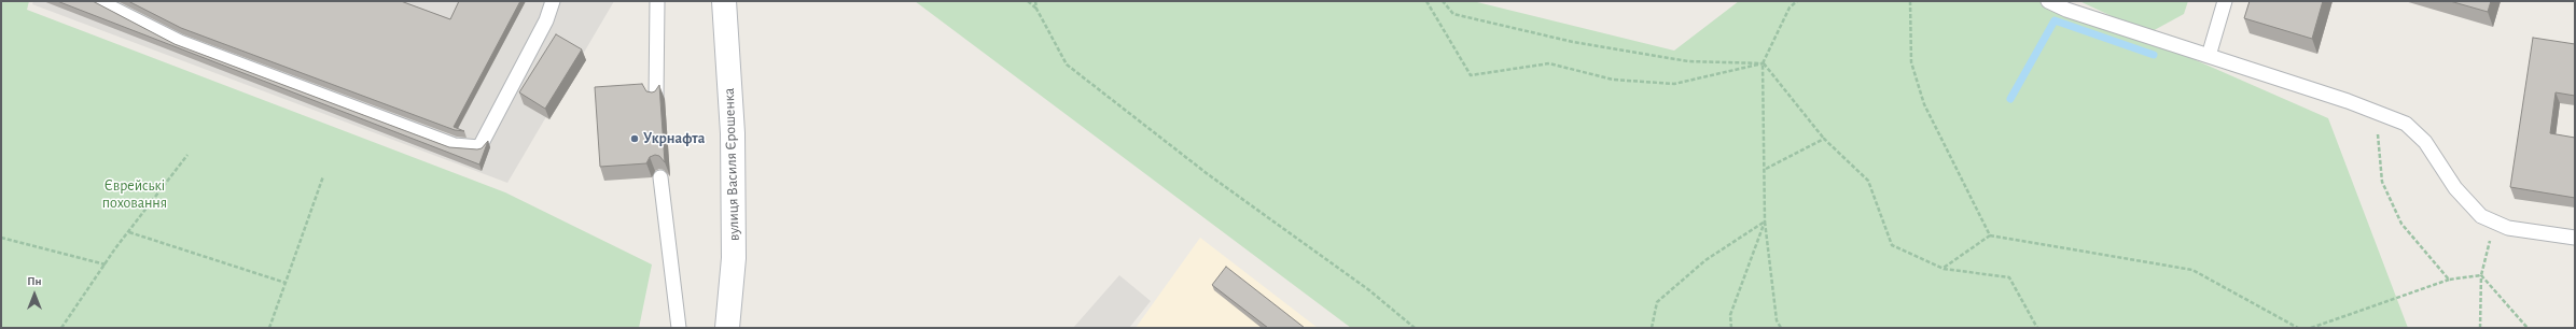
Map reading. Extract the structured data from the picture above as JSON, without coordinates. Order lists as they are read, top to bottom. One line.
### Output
{"streets":{"main road":["вулиця Василя Єрошенка"]},"parks":["Єврейські поховання"],"places":["Укрнафта"],"north":"top"}
